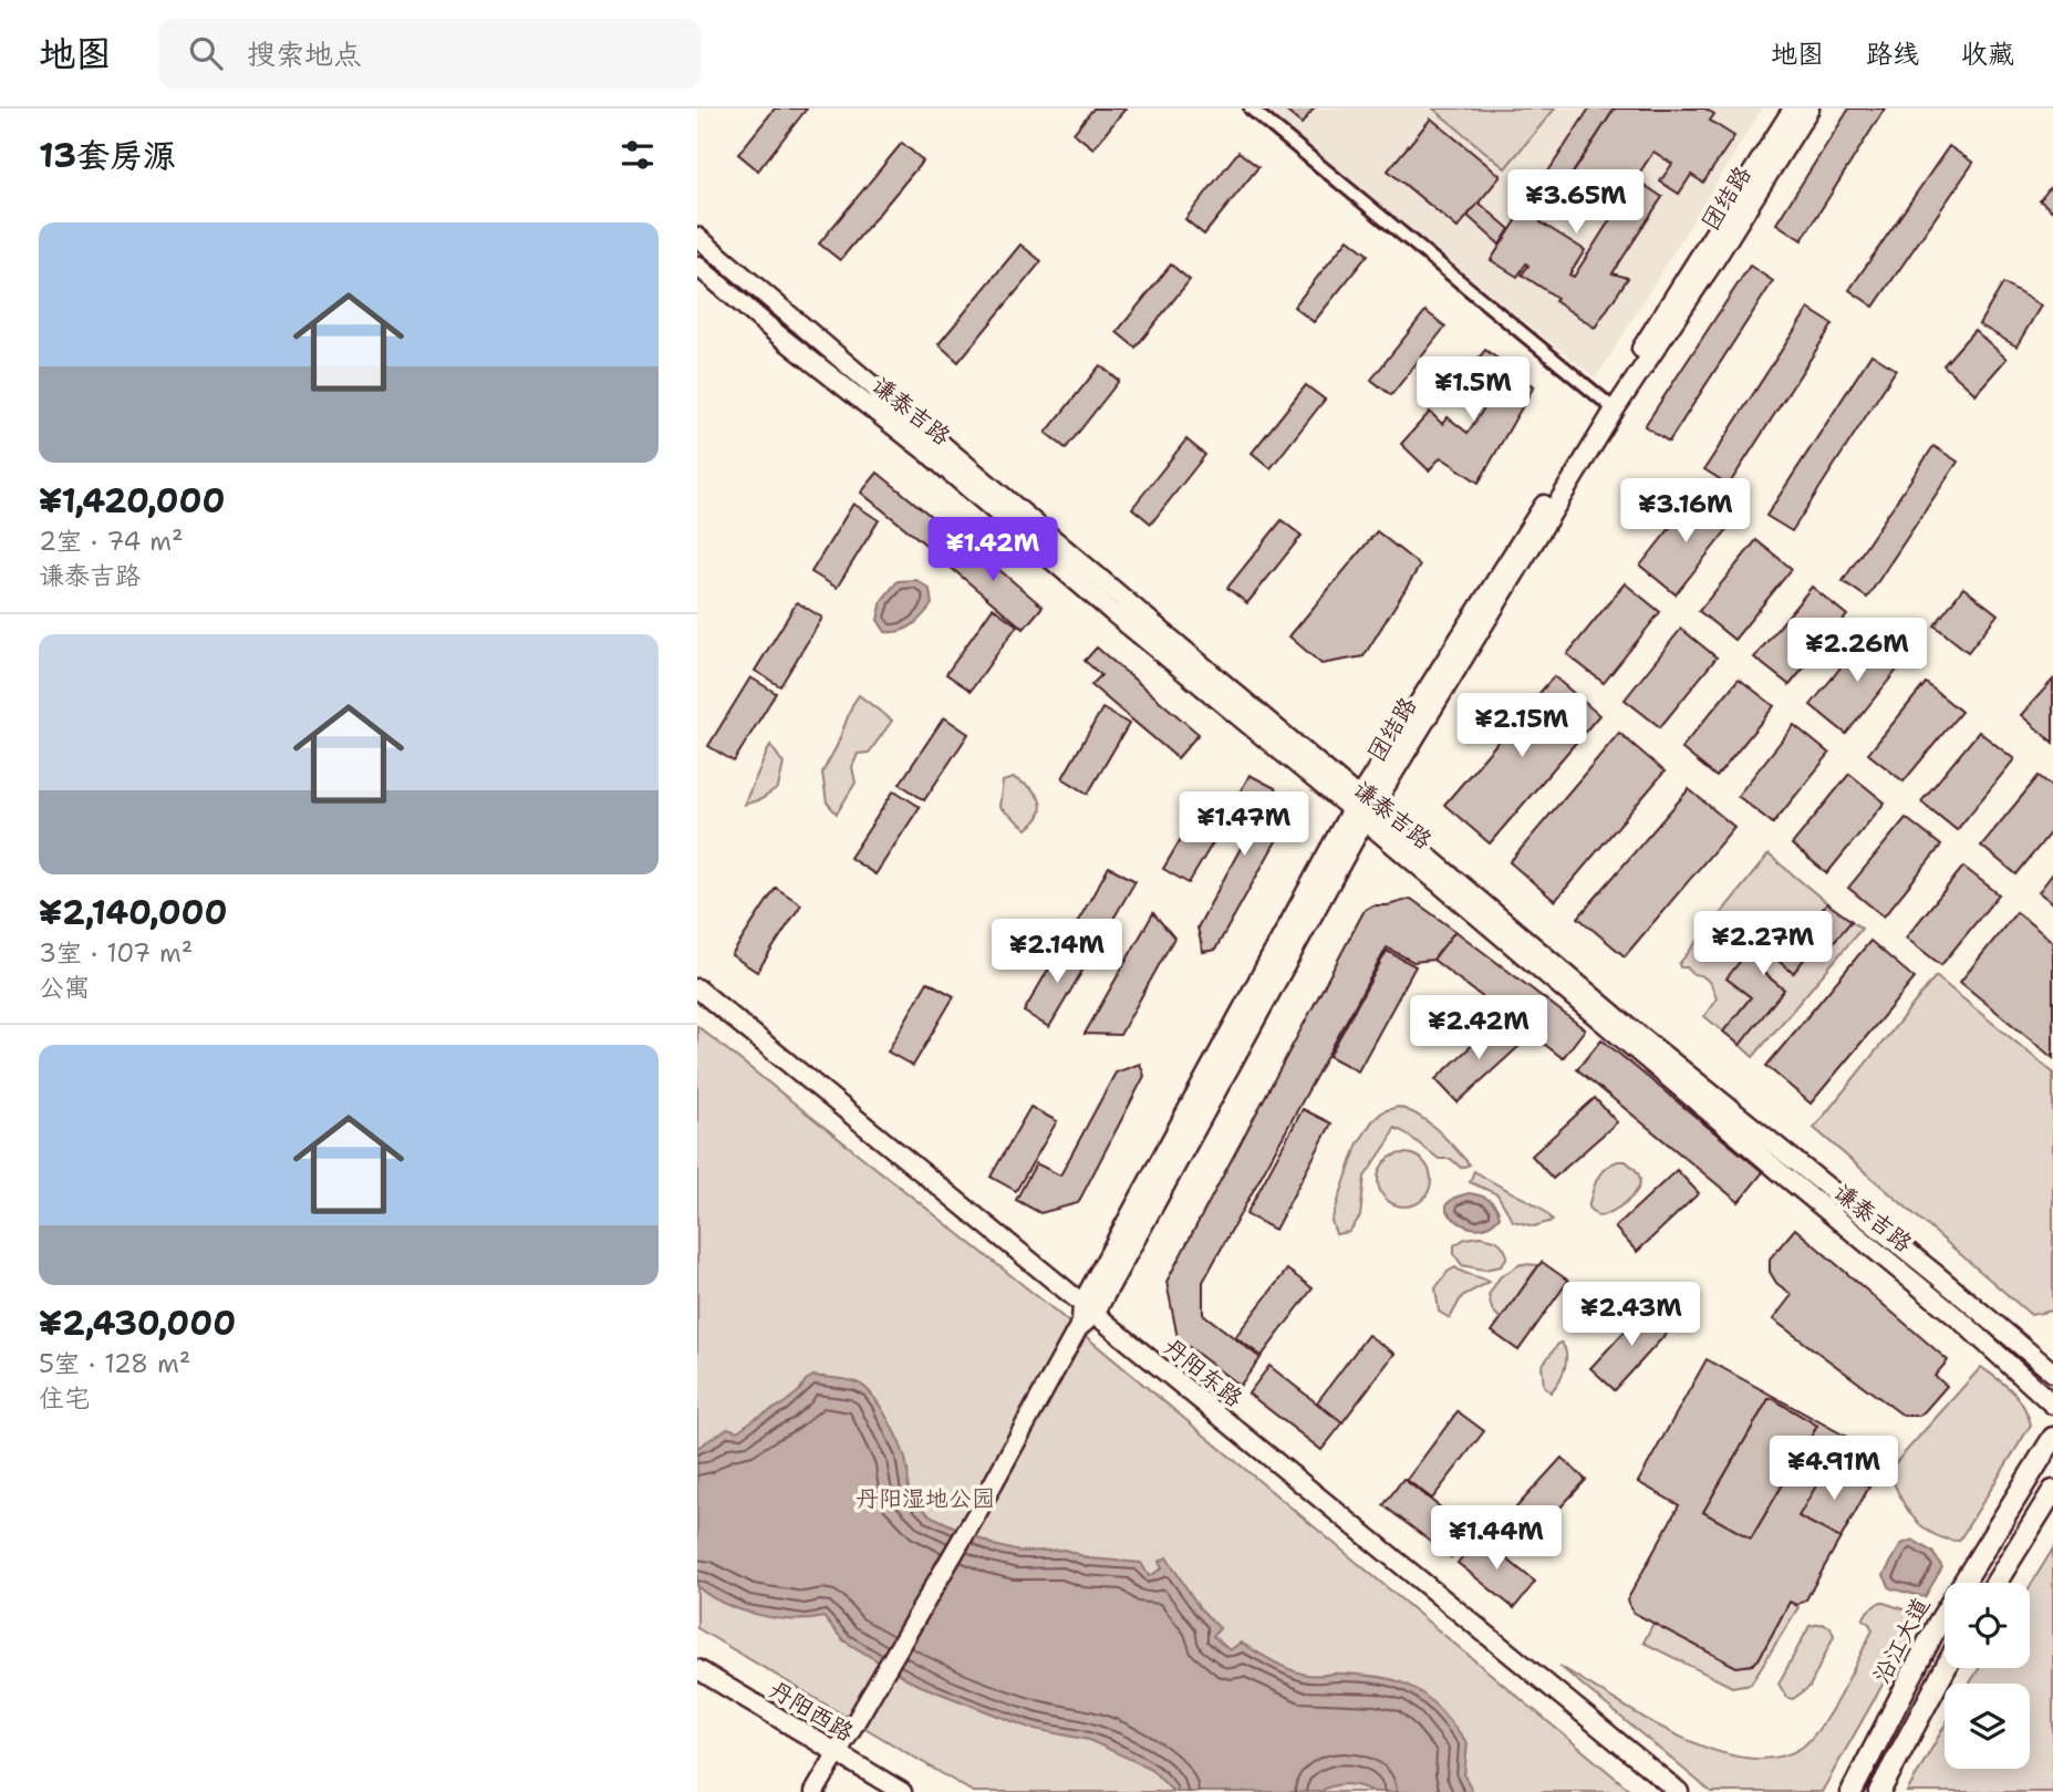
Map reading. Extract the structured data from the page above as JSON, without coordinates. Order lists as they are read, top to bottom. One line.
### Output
{"streets":{"main road":["沿江大道"],"street":["团结路","谦泰吉路","丹阳东路","丹阳西路"]},"crossings":[["团结路","谦泰吉路"],["团结路","丹阳东路"],["团结路","丹阳西路"]],"parks":["丹阳湿地公园"],"page":{"header":"地图","search":"搜索地点","nav":["地图","路线","收藏"],"heading":"13套房源","price":["¥3.65M","¥1.5M","¥3.16M","¥1.42M","¥2.26M","¥2.15M","¥1.47M","¥2.27M","¥2.14M","¥2.42M","¥2.43M","¥4.91M","¥1.44M"],"list":[{"name":"¥1,420,000","note":"2室 · 74 m² · 谦泰吉路"},{"name":"¥2,140,000","note":"3室 · 107 m² · 公寓"},{"name":"¥2,430,000","note":"5室 · 128 m² · 住宅"}]}}
